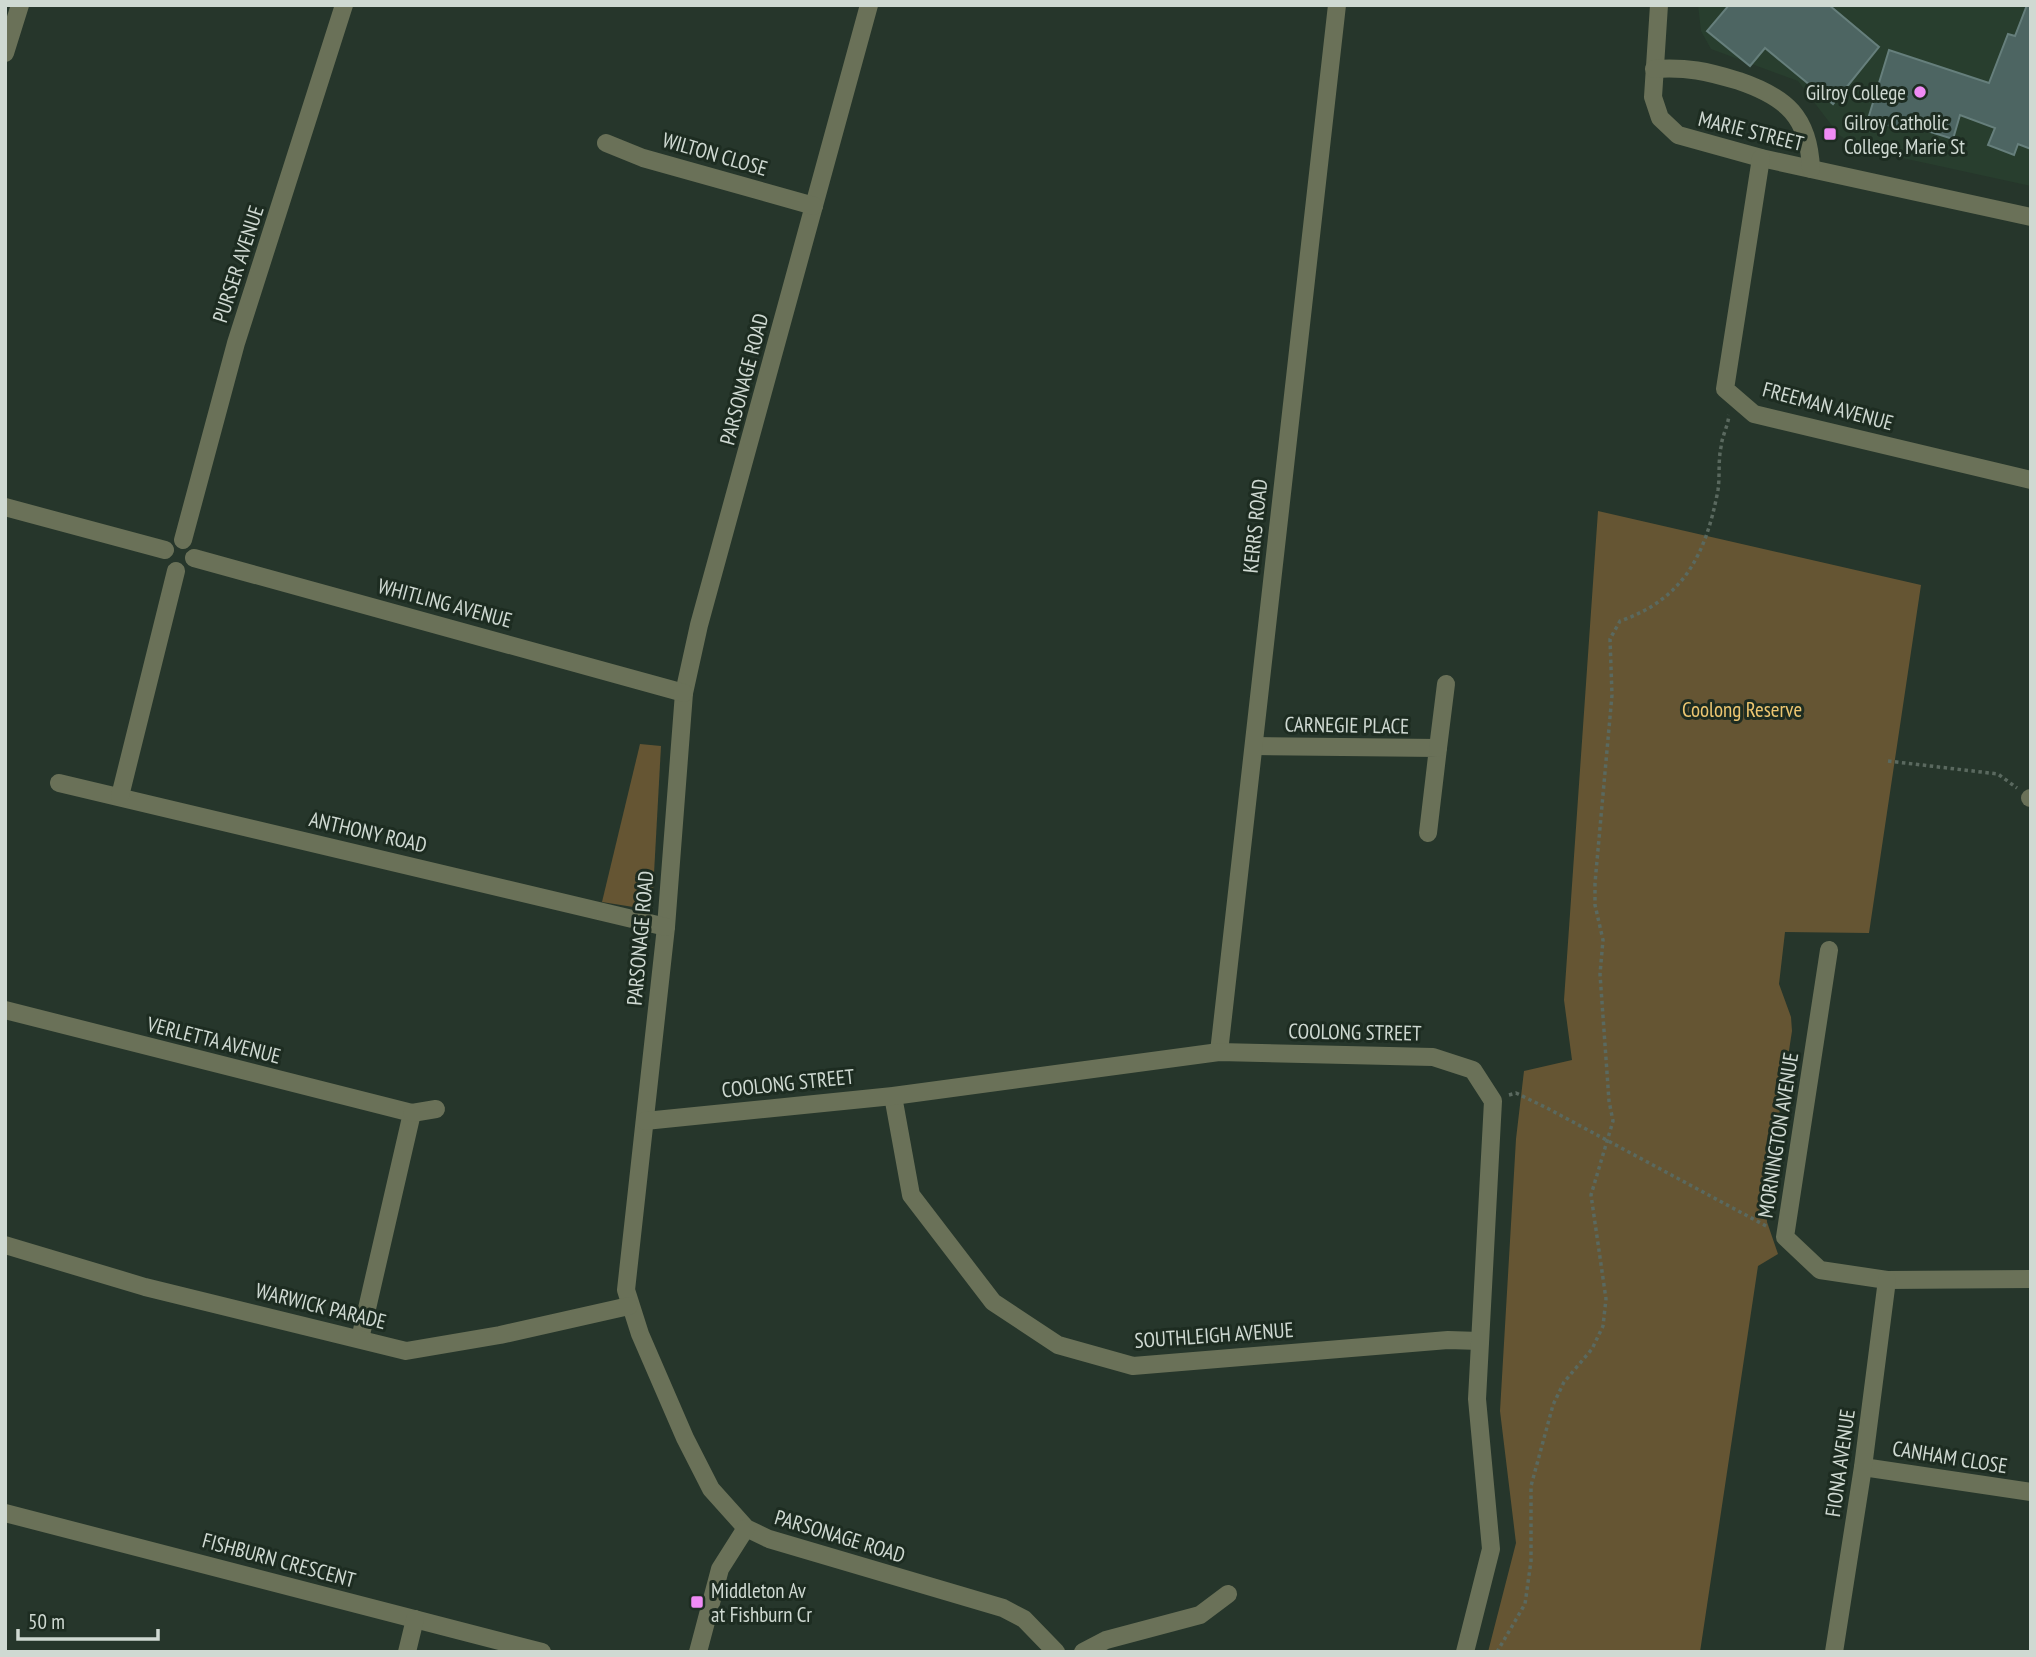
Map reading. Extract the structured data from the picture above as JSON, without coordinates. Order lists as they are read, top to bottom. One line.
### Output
{"streets":{"street":["MARIE STREET","WILTON CLOSE","PURSER AVENUE","PARSONAGE ROAD","FREEMAN AVENUE","KERRS ROAD","WHITLING AVENUE","CARNEGIE PLACE","ANTHONY ROAD","COOLONG STREET","VERLETTA AVENUE","MORNINGTON AVENUE","WARWICK PARADE","SOUTHLEIGH AVENUE","CANHAM CLOSE","FIONA AVENUE","FISHBURN CRESCENT"]},"crossings":[["WILTON CLOSE","PARSONAGE ROAD"],["PURSER AVENUE","WHITLING AVENUE"],["PARSONAGE ROAD","WHITLING AVENUE"],["PARSONAGE ROAD","ANTHONY ROAD"],["PARSONAGE ROAD","COOLONG STREET"],["PARSONAGE ROAD","WARWICK PARADE"],["KERRS ROAD","CARNEGIE PLACE"],["KERRS ROAD","COOLONG STREET"],["COOLONG STREET","SOUTHLEIGH AVENUE"],["MORNINGTON AVENUE","FIONA AVENUE"],["CANHAM CLOSE","FIONA AVENUE"]],"parks":["Coolong Reserve"],"places":{"other":["Gilroy College"],"transit":["Gilroy Catholic College, Marie St","Middleton Av at Fishburn Cr"]},"scale_bar":"50 m"}
